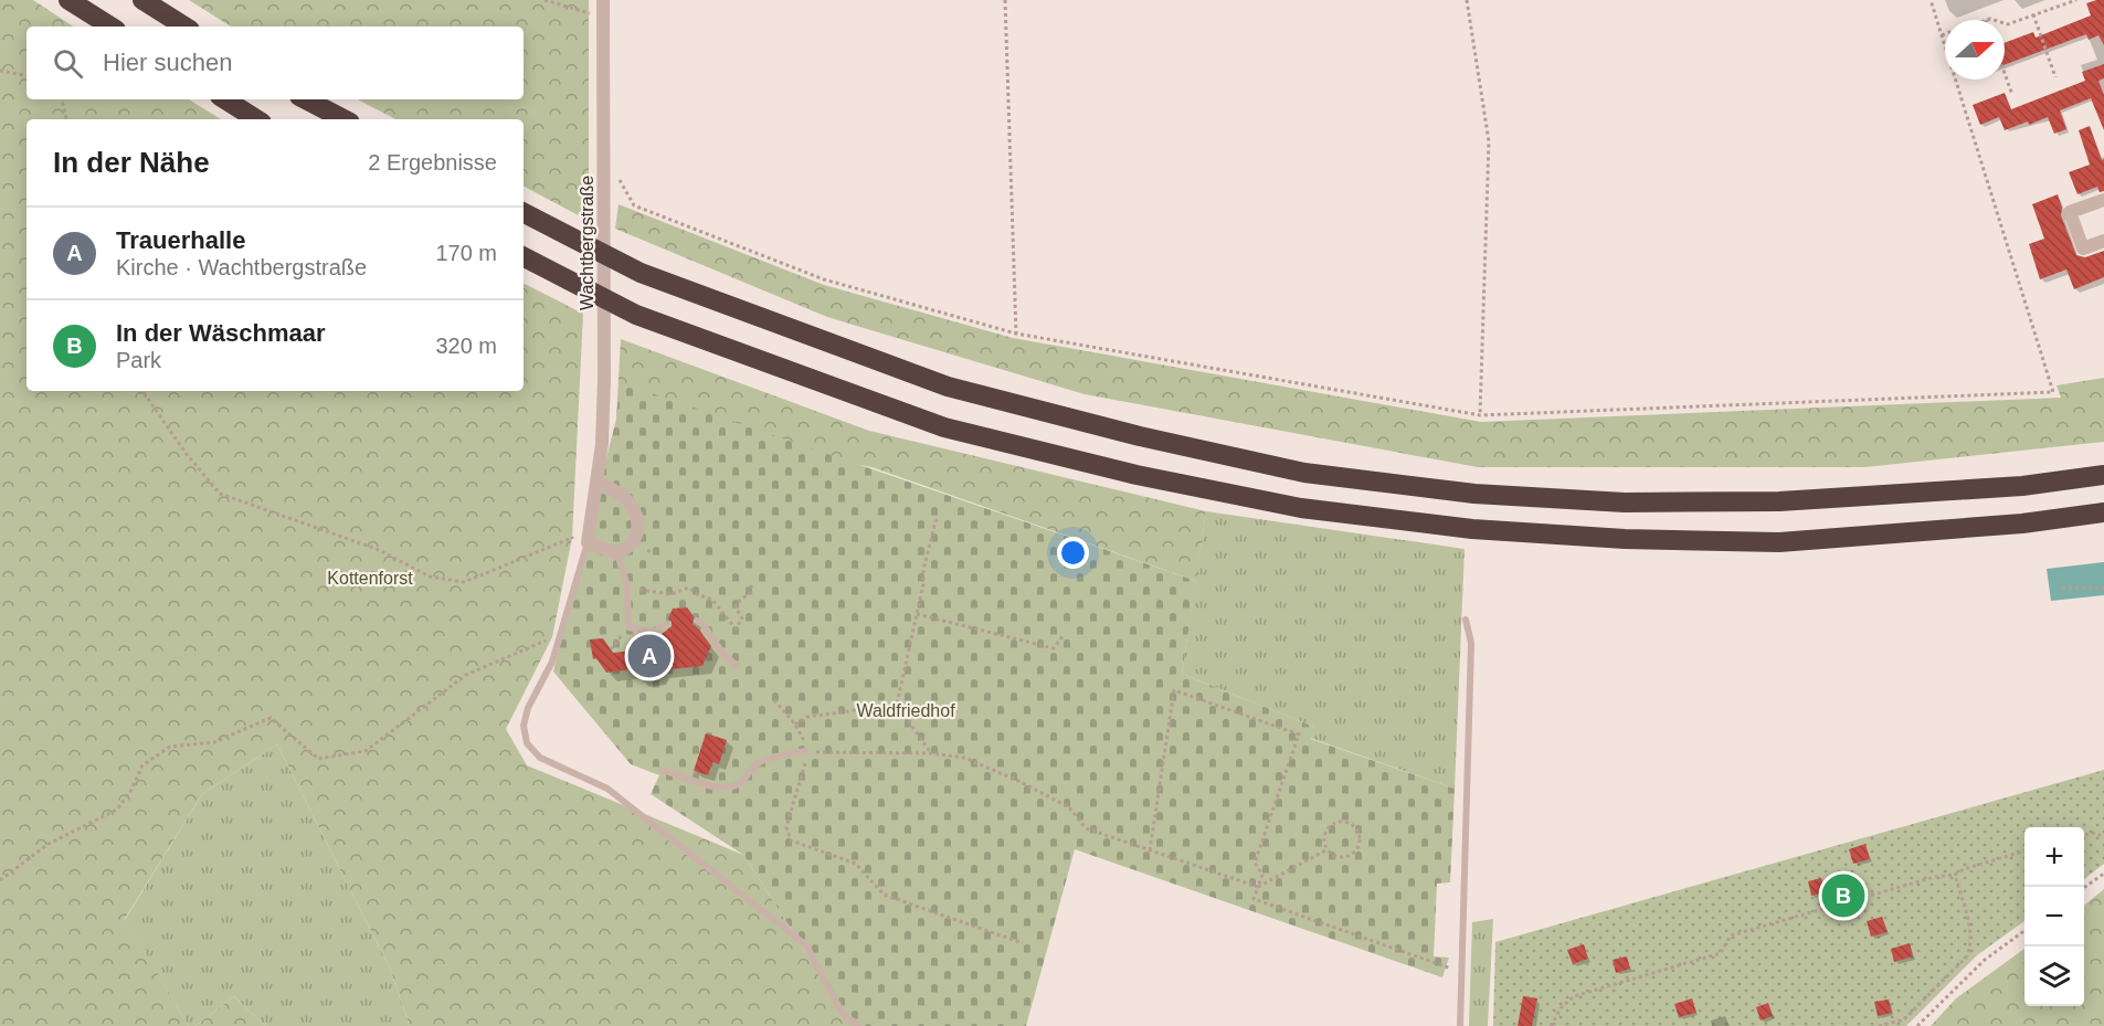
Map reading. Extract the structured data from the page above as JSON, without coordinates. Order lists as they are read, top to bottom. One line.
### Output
{"streets":{"street":["Wachtbergstraße"]},"parks":["Kottenforst","Waldfriedhof"],"north":"right","page":{"search":"Hier suchen","heading":["In der Nähe","2 Ergebnisse"],"list":[{"mark":"A","name":"Trauerhalle","note":"Kirche · Wachtbergstraße","value":"170 m"},{"mark":"B","name":"In der Wäschmaar","note":"Park","value":"320 m"}],"pins":["A","B"],"map_buttons":["+","−"]}}
